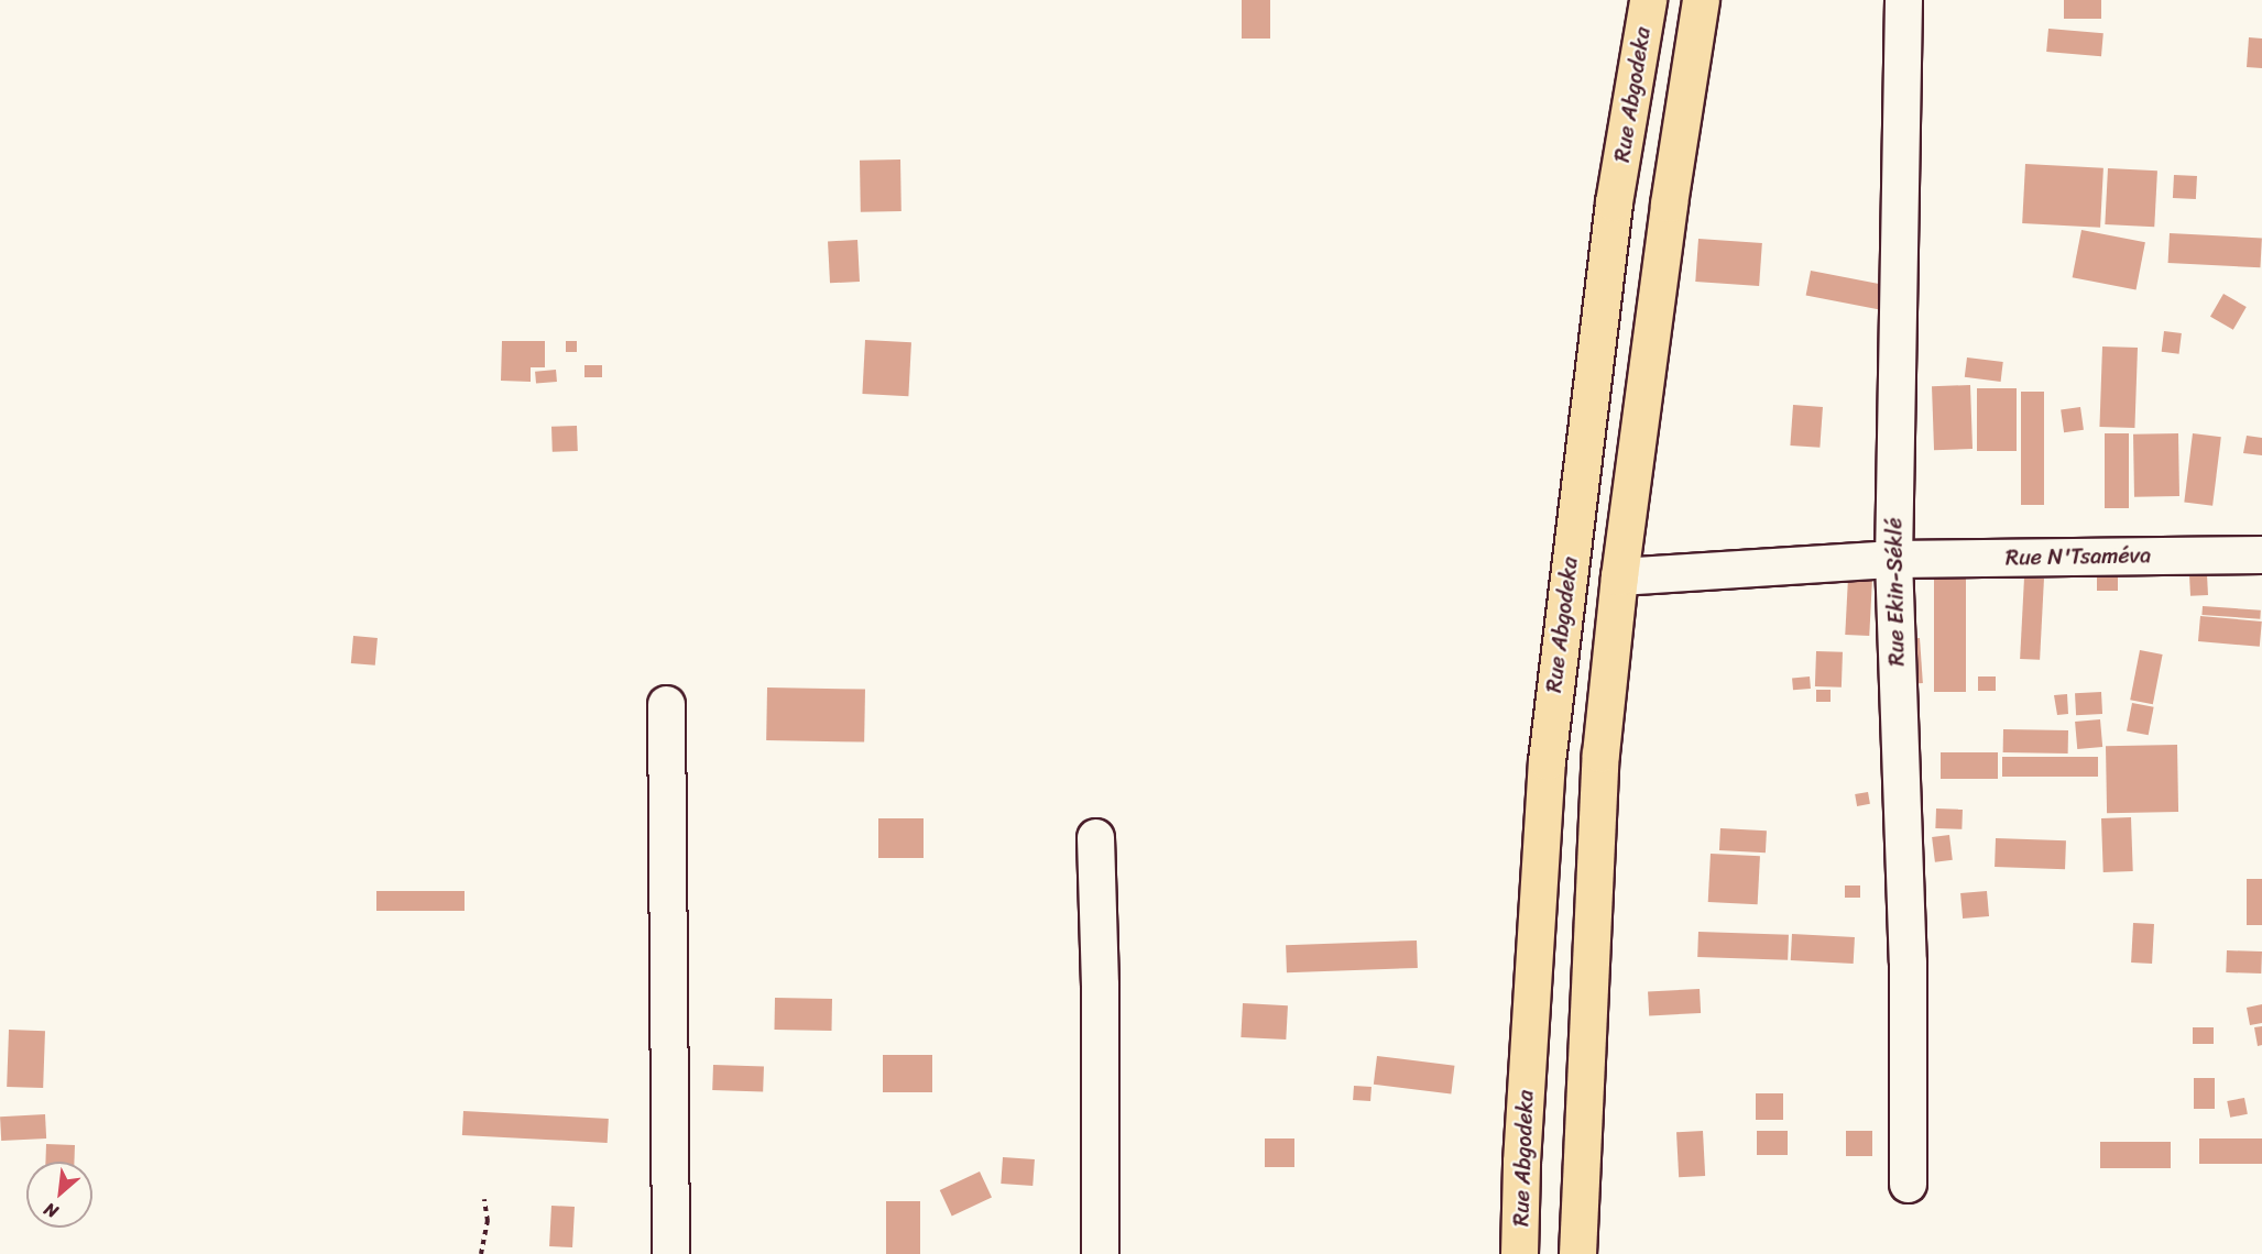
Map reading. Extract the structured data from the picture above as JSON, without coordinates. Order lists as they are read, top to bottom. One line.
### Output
{"streets":{"main road":["Rue Abgodeka"],"street":["Rue N'Tsaméva","Rue Ekin-Séklé"]},"crossings":[["Rue N'Tsaméva","Rue Ekin-Séklé"]],"north":"bottom left"}
